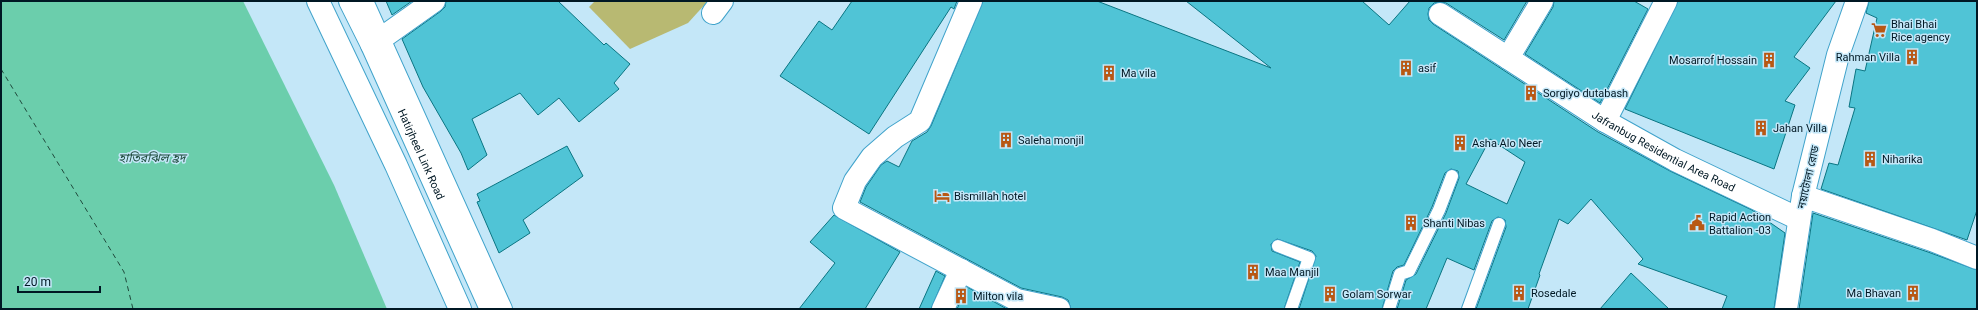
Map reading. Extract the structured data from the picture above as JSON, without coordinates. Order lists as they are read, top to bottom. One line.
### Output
{"streets":{"street":["Jafranbug Residential Area Road","Hatirjheel Link Road","নয়াটোলা রোড"]},"crossings":[["Jafranbug Residential Area Road","নয়াটোলা রোড"]],"water":["হাতিরঝিল হ্রদ"],"places":{"supermarket":["Bhai Bhai Rice agency"],"building":["Rahman Villa","Mosarrof Hossain","asif","Ma vila","Sorgiyo dutabash","Jahan Villa","Saleha monjil","Asha Alo Neer","Niharika","Shanti Nibas","Maa Manjil","Rosedale","Ma Bhavan","Golam Sorwar","Milton vila"],"hotel":["Bismillah hotel"],"public building":["Rapid Action Battalion -03"]},"scale_bar":"20 m"}
